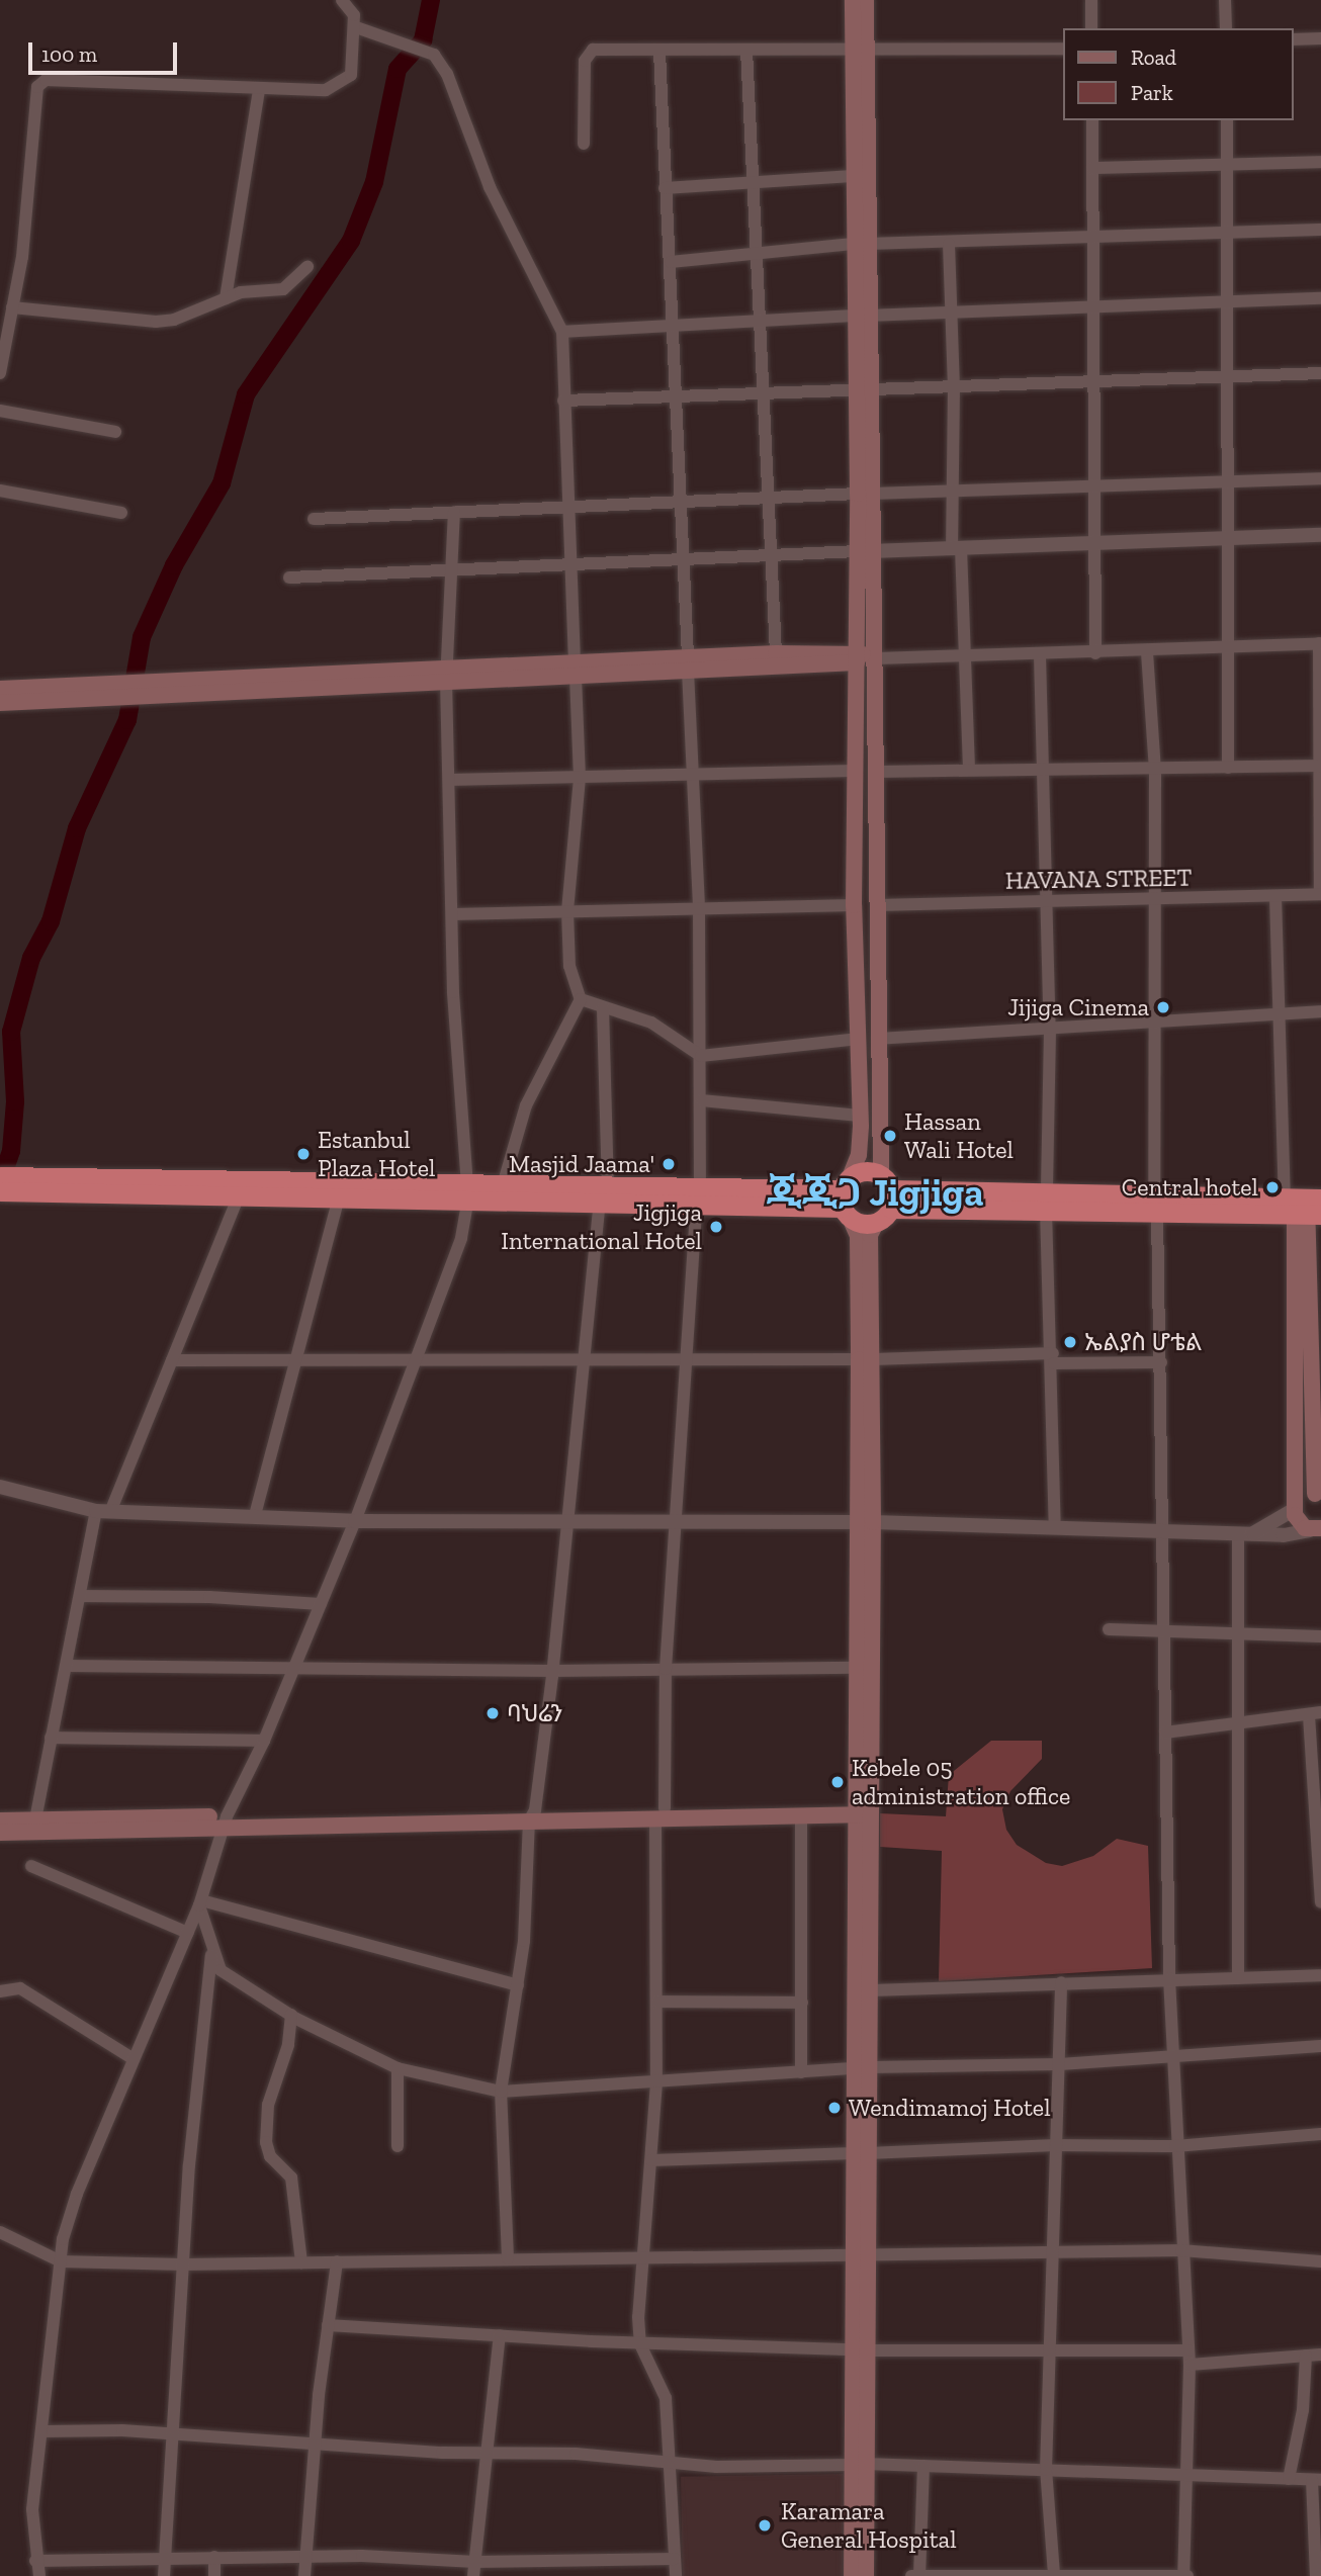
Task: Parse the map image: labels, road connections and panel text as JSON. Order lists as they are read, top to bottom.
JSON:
{
  "streets": {
    "street": ["HAVANA STREET"]
  },
  "districts": ["ጂጂጋ Jigjiga"],
  "places": [
    "Jijiga Cinema",
    "Hassan Wali Hotel",
    "Estanbul Plaza Hotel",
    "Masjid Jaama'",
    "Central hotel",
    "Jigjiga International Hotel",
    "ኤልያስ ሆቴል",
    "ባህሬን",
    "Kebele 05 administration office",
    "Wendimamoj Hotel",
    "Karamara General Hospital"
  ],
  "legend": ["Road", "Park"],
  "scale_bar": "100 m"
}
